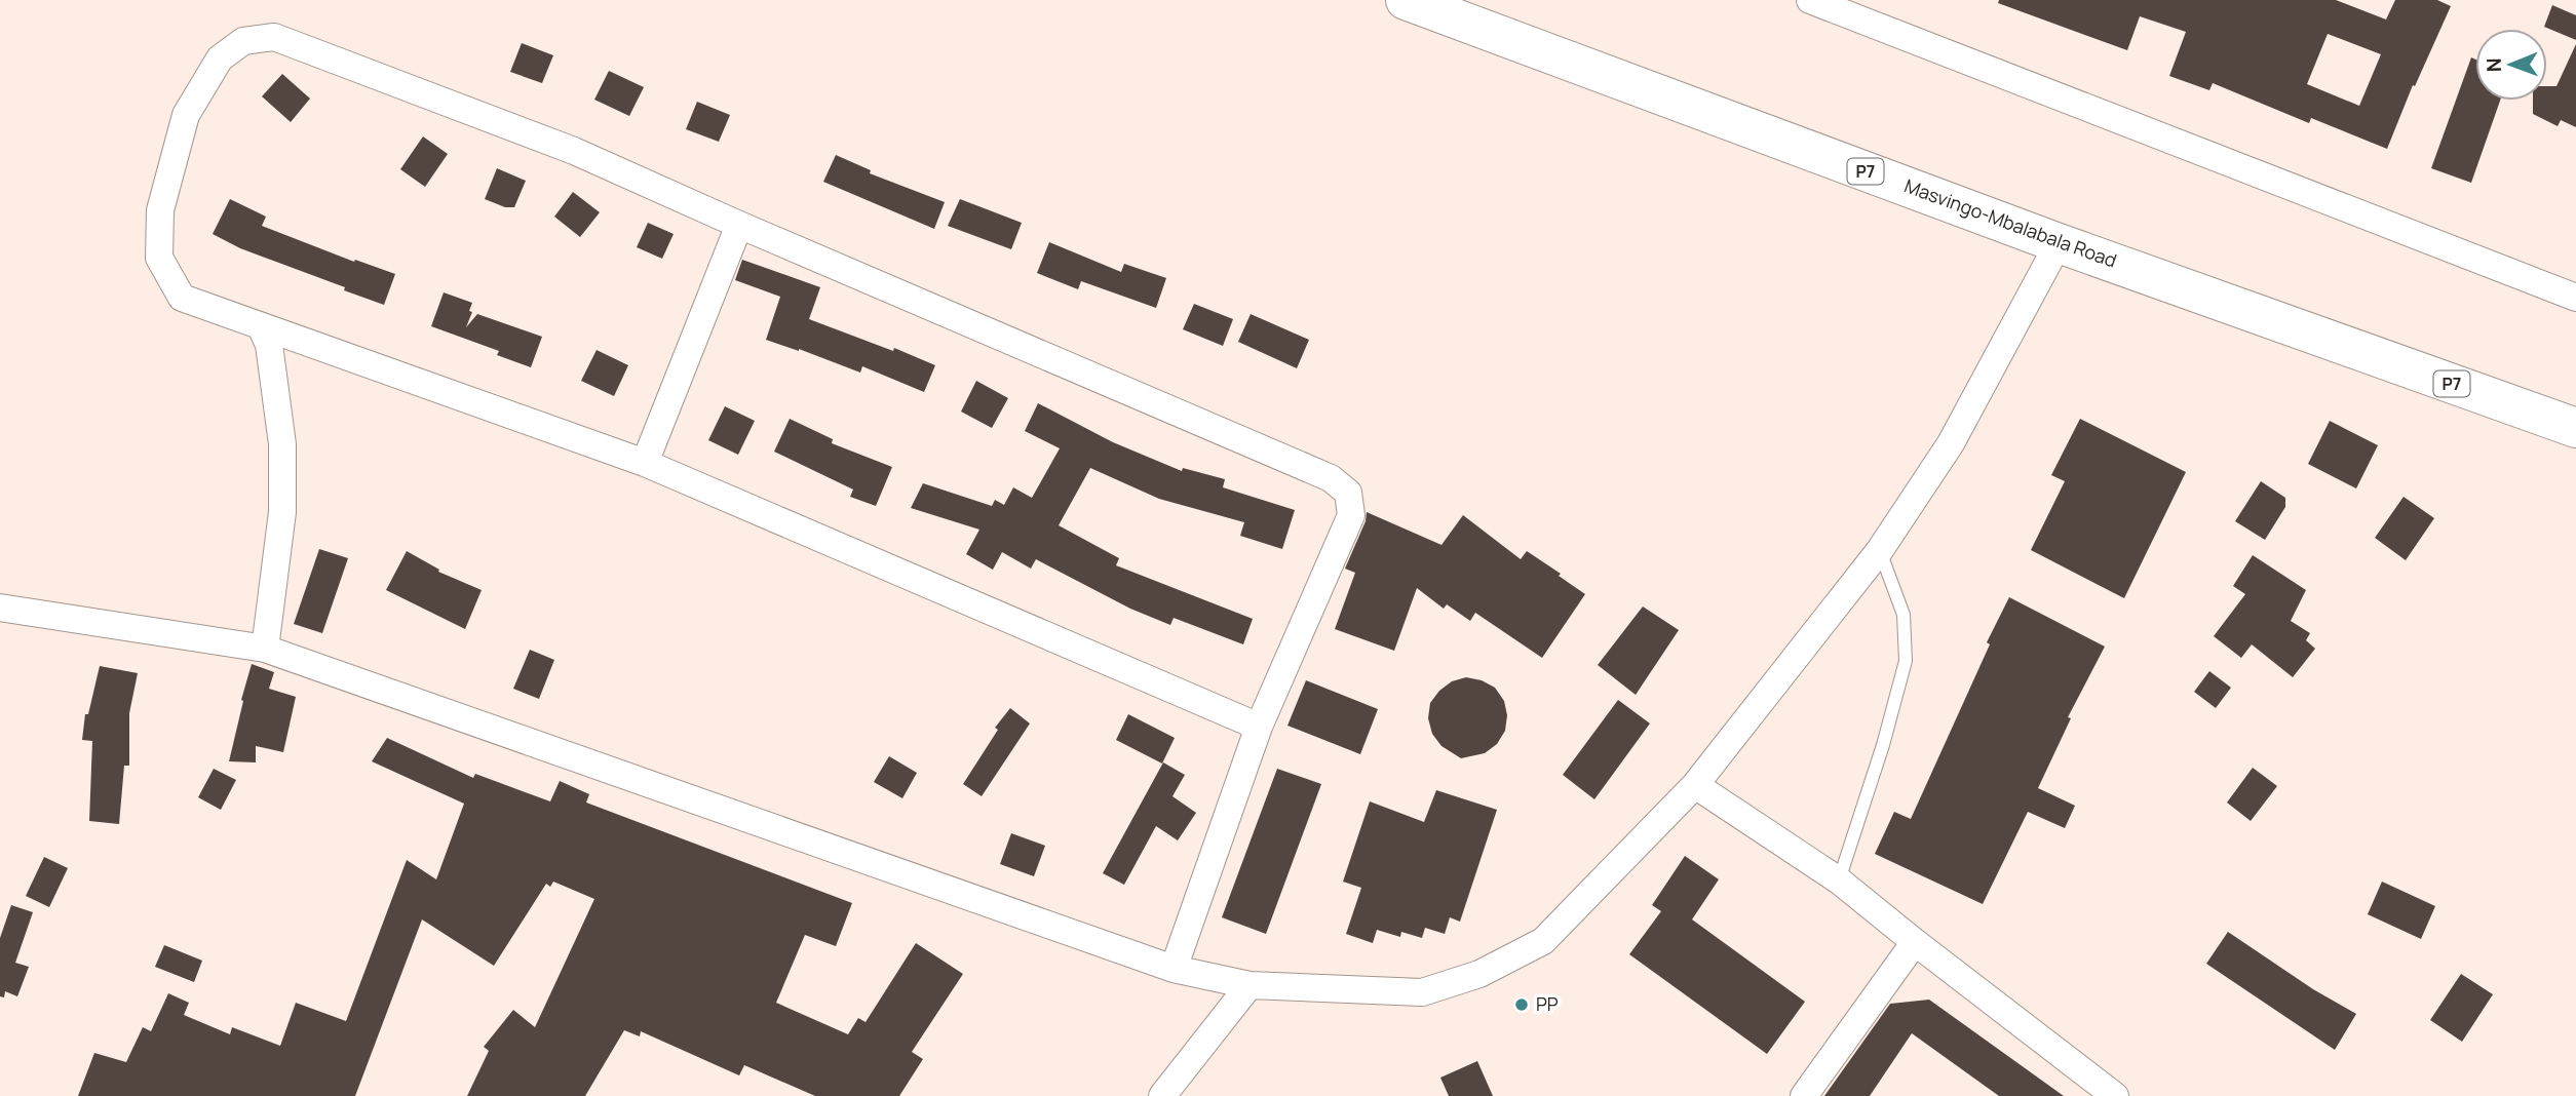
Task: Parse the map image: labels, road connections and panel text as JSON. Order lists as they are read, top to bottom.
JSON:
{
  "streets": {
    "highway": ["P7", "Masvingo-Mbalabala Road"]
  },
  "places": ["PP"],
  "north": "left"
}
